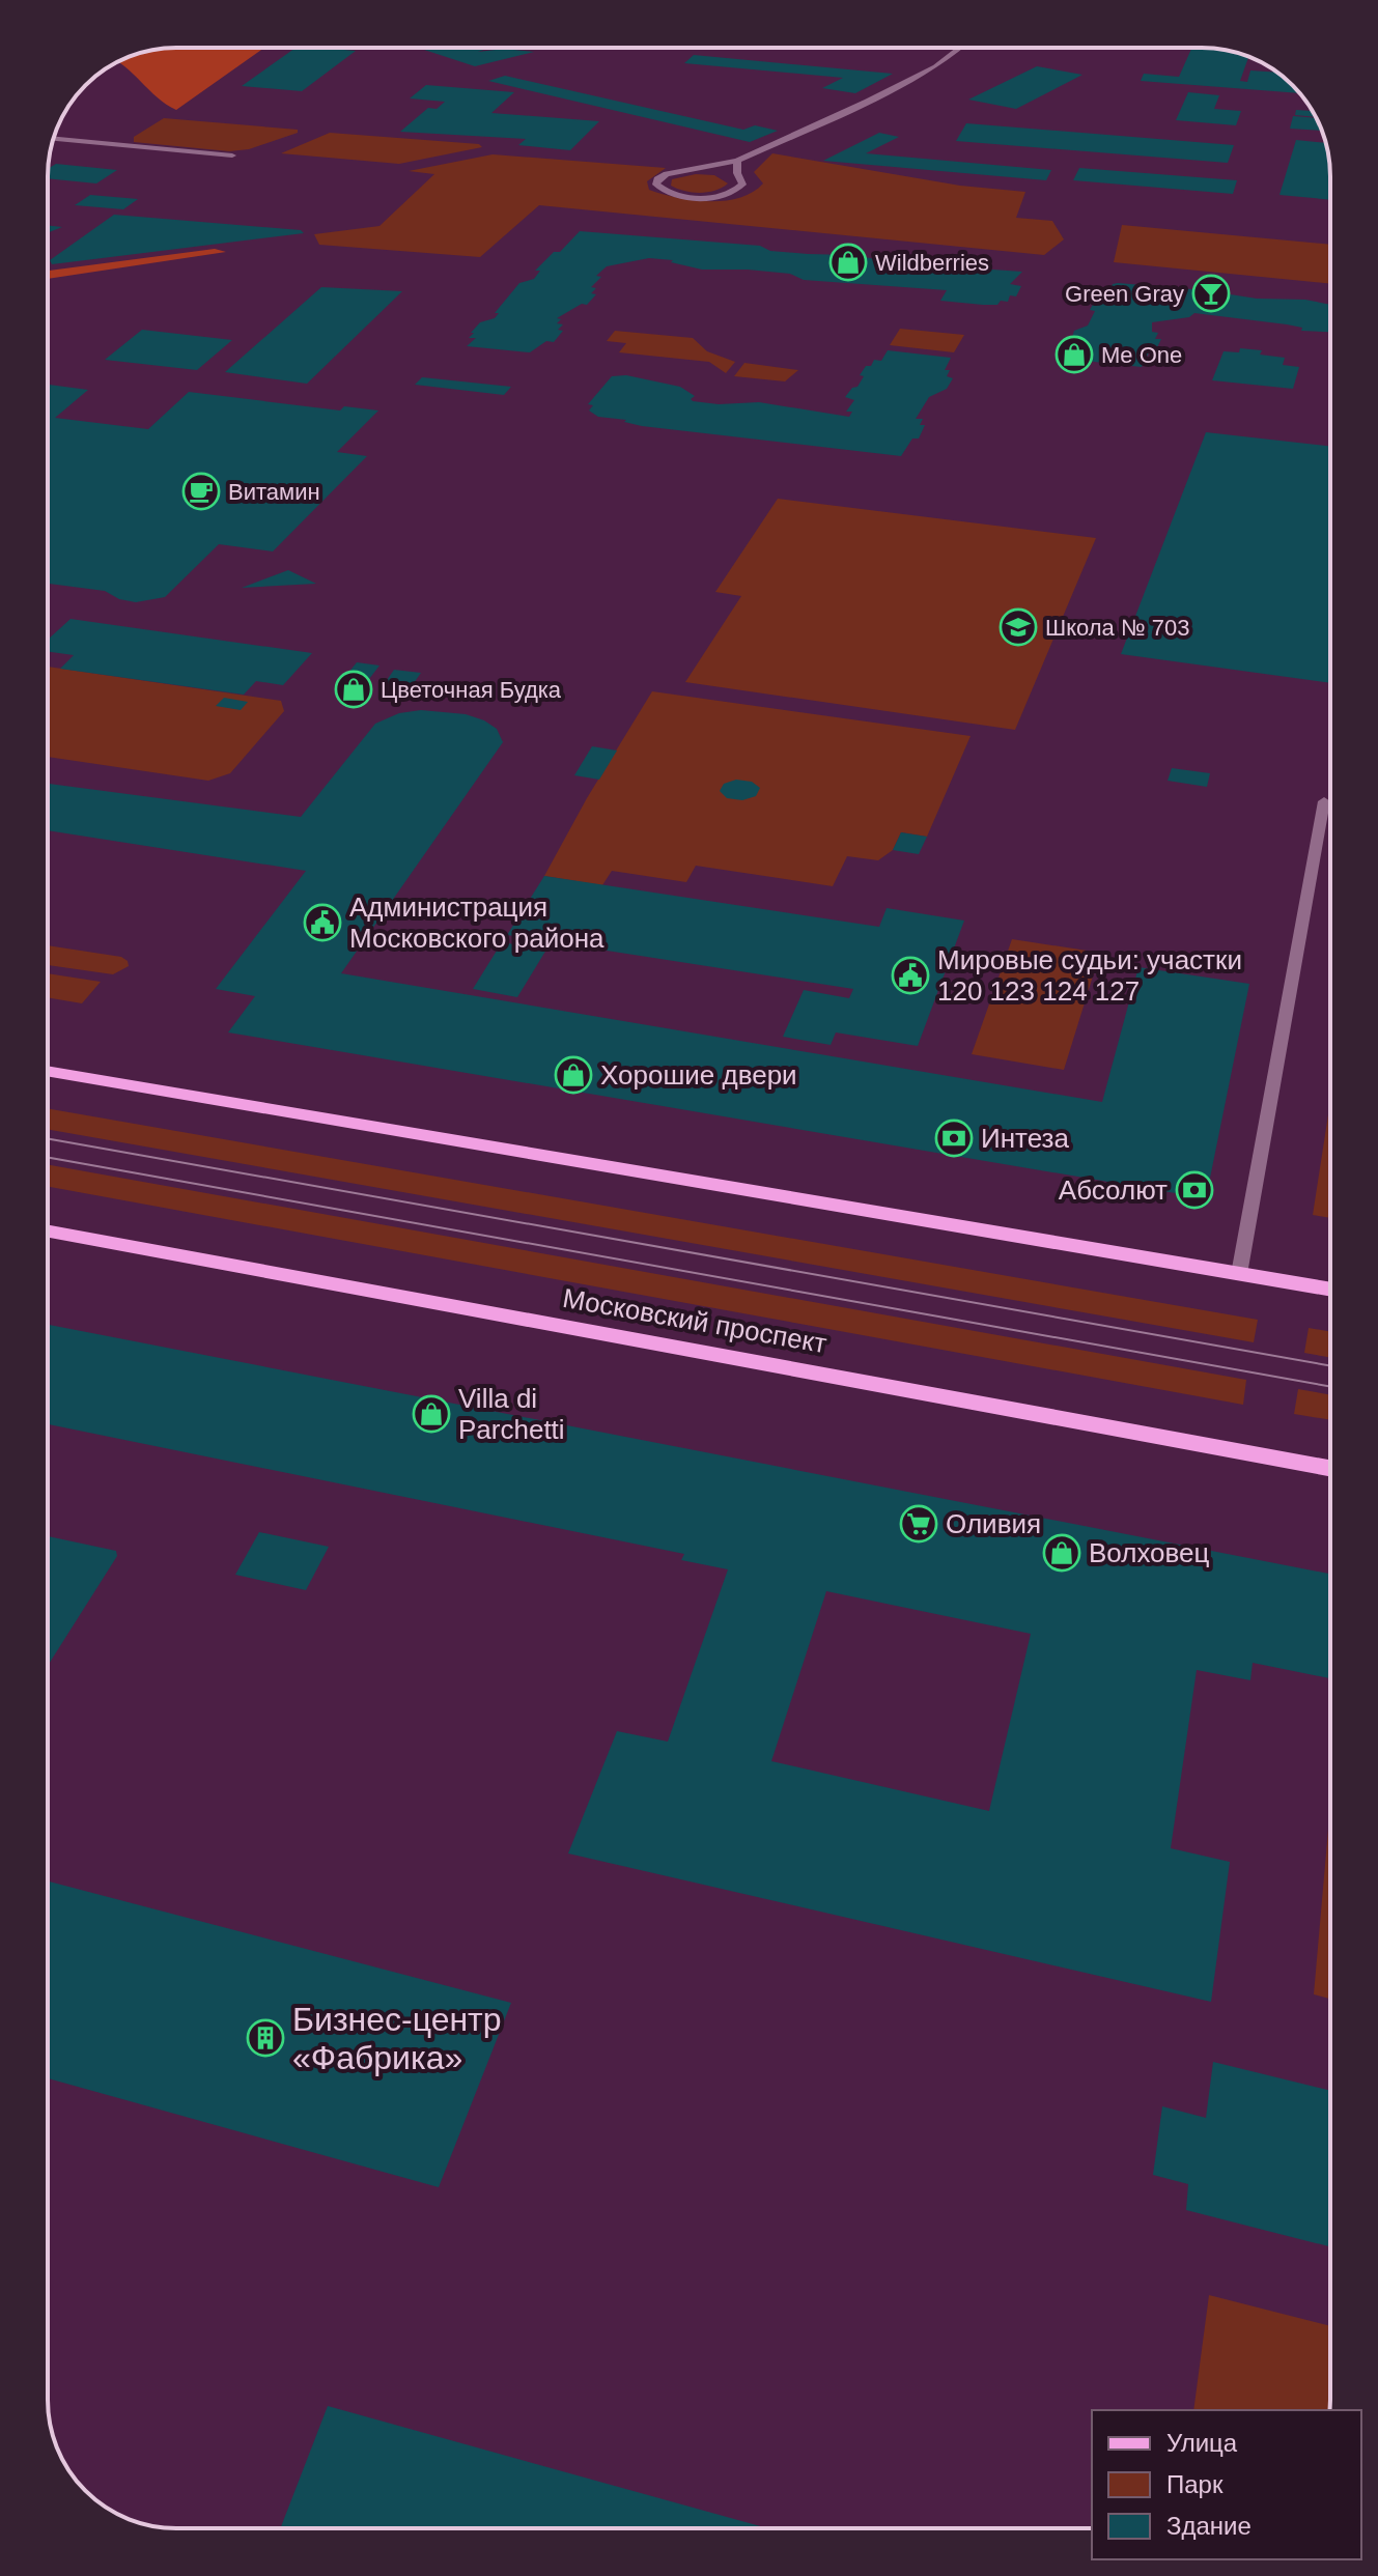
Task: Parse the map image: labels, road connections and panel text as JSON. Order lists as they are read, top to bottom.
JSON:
{
  "streets": {
    "main road": ["Московский проспект"]
  },
  "places": {
    "shop": [
      "Wildberries",
      "Me One",
      "Цветочная Будка",
      "Хорошие двери",
      "Villa di Parchetti",
      "Волховец"
    ],
    "bar": ["Green Gray"],
    "cafe": ["Витамин"],
    "school or university": ["Школа № 703"],
    "public building": ["Администрация Московского района", "Мировые судьи: участки 120 123 124 127"],
    "bank": ["Интеза", "Абсолют"],
    "supermarket": ["Оливия"],
    "building": ["Бизнес-центр «Фабрика»"]
  },
  "legend": ["Улица", "Парк", "Здание"]
}
